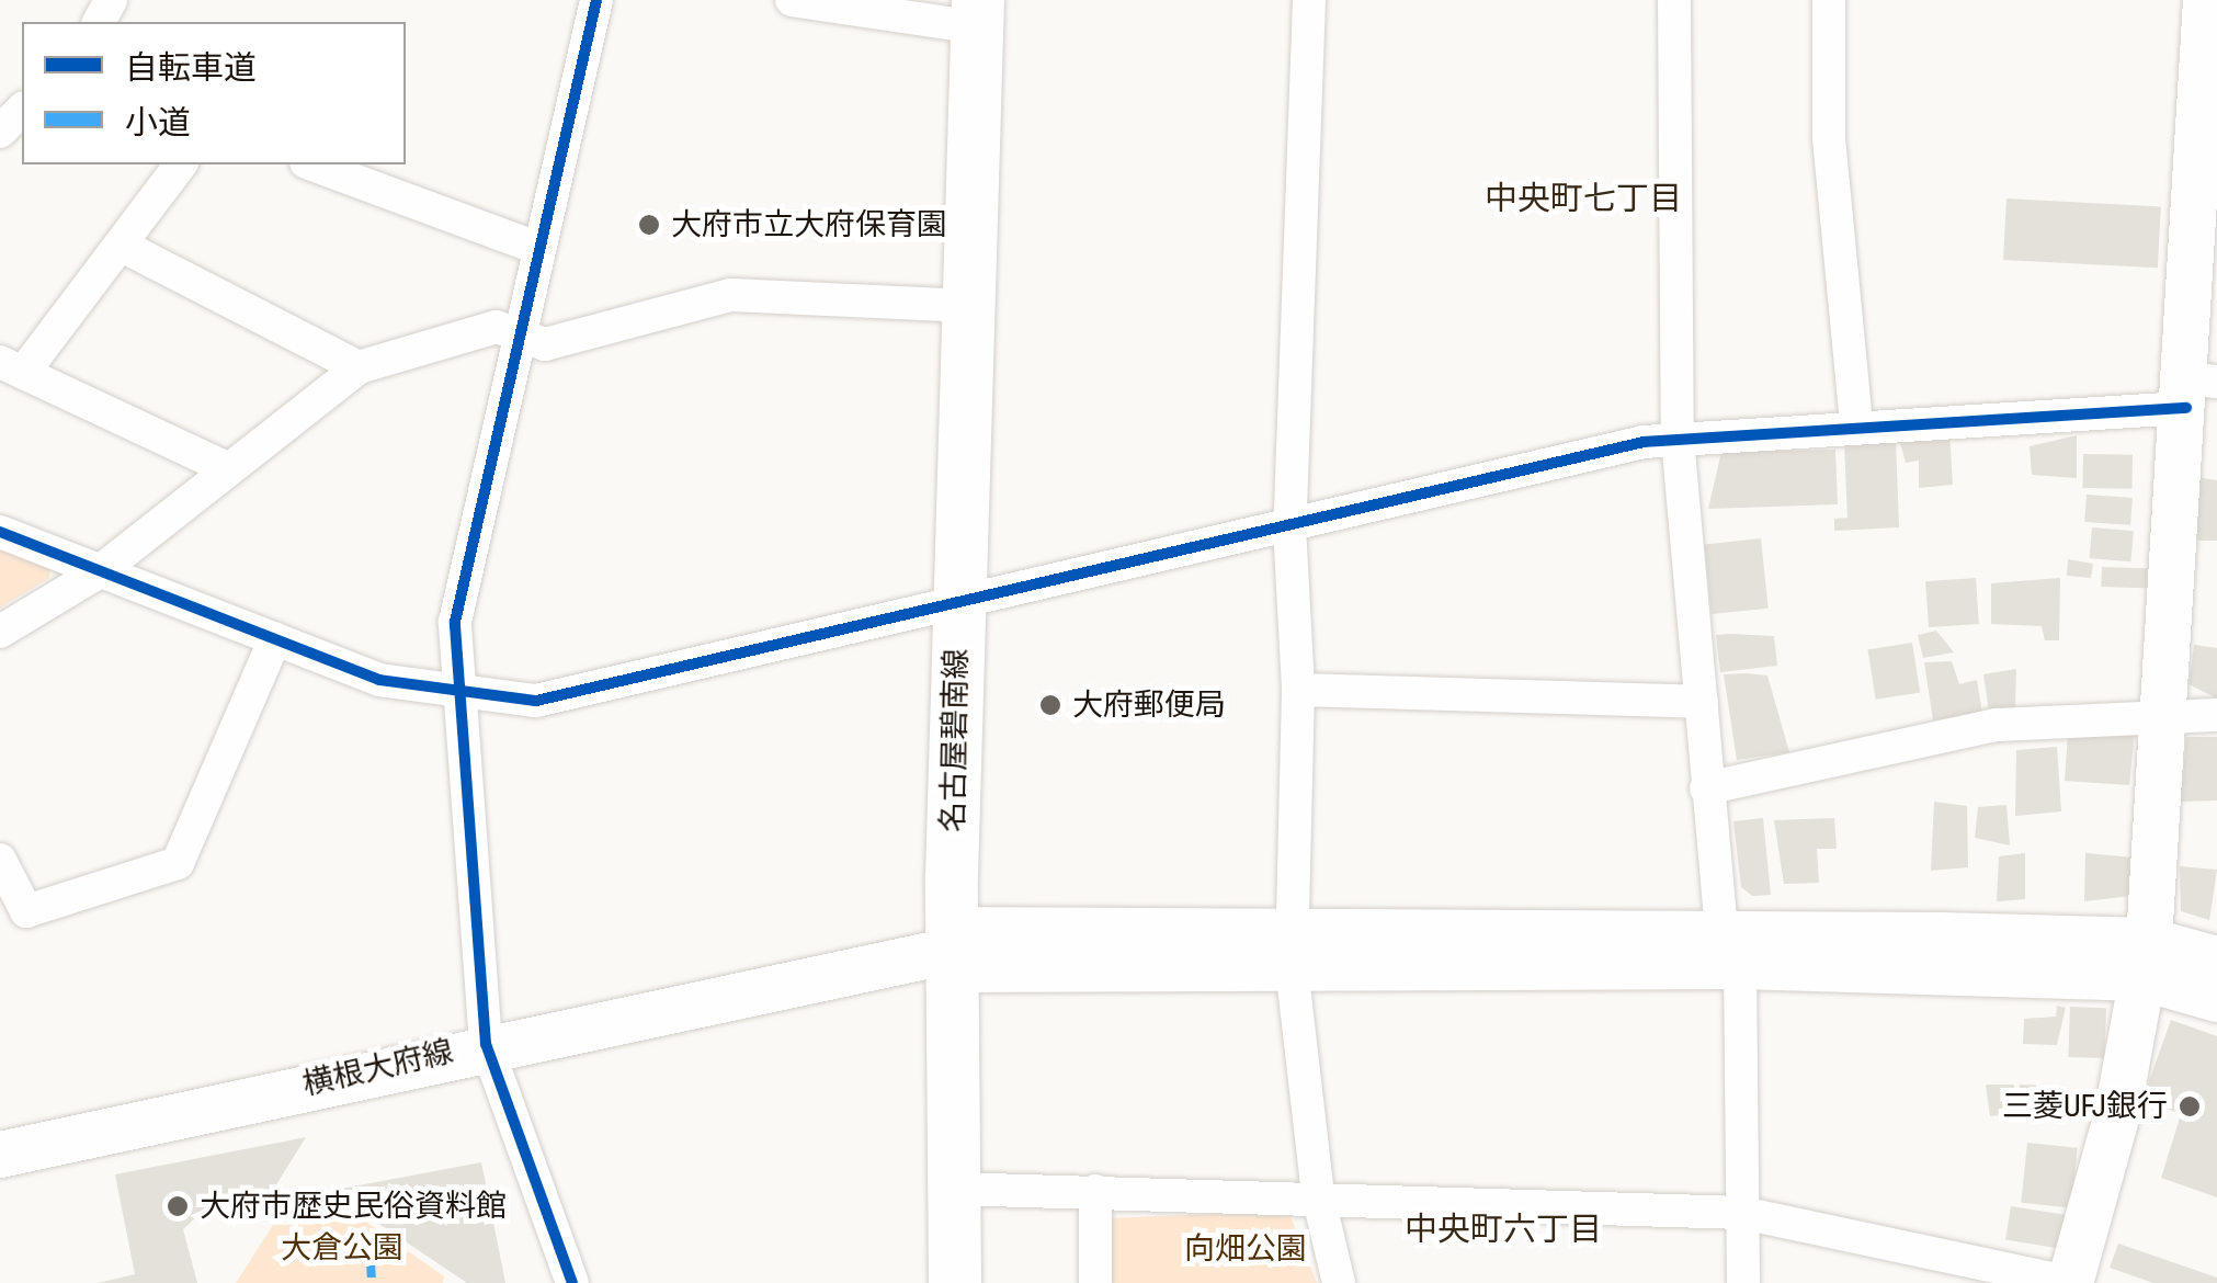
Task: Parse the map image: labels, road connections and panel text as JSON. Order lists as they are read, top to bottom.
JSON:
{
  "streets": {
    "main road": ["名古屋碧南線"],
    "street": ["横根大府線"]
  },
  "crossings": [
    ["名古屋碧南線", "横根大府線"]
  ],
  "districts": ["中央町七丁目", "中央町六丁目"],
  "parks": ["大倉公園", "向畑公園"],
  "places": [
    "大府市立大府保育園",
    "大府郵便局",
    "三菱UFJ銀行",
    "大府市歴史民俗資料館"
  ],
  "legend": ["自転車道", "小道"]
}
